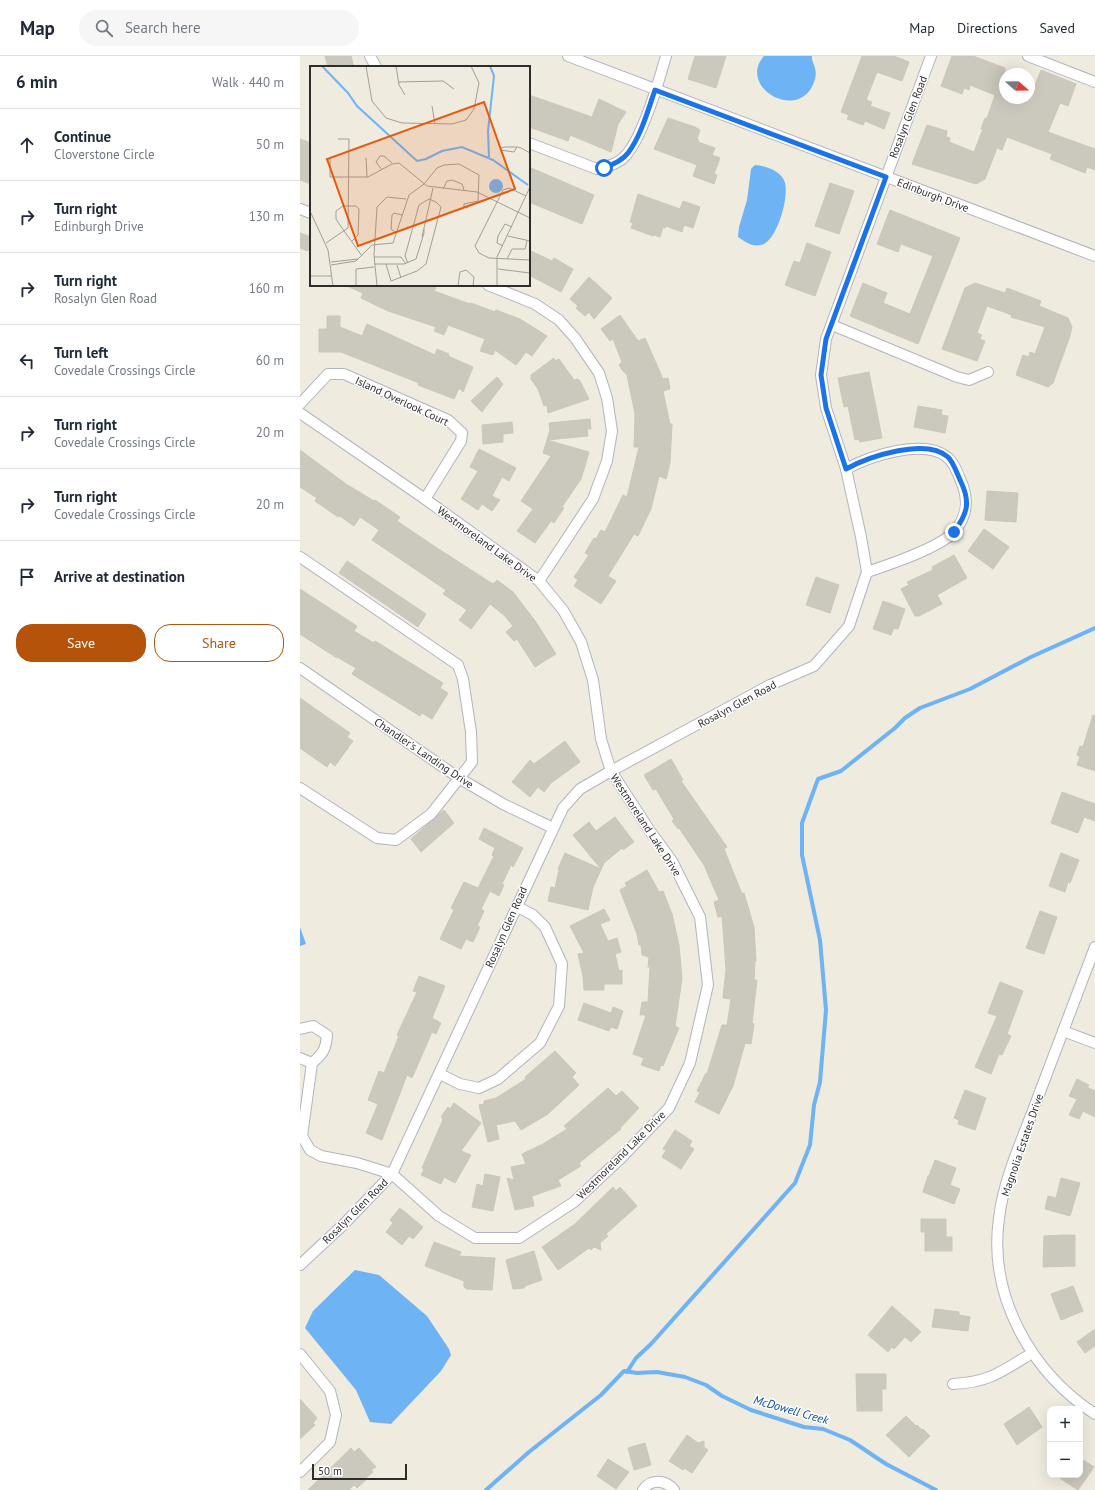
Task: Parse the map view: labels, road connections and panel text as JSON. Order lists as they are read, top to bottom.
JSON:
{
  "streets": {
    "street": [
      "Rosalyn Glen Road",
      "Edinburgh Drive",
      "Island Overlook Court",
      "Westmoreland Lake Drive",
      "Chandler's Landing Drive",
      "Magnolia Estates Drive"
    ]
  },
  "crossings": [
    ["Rosalyn Glen Road", "Edinburgh Drive"],
    ["Rosalyn Glen Road", "Westmoreland Lake Drive"],
    ["Rosalyn Glen Road", "Chandler's Landing Drive"],
    ["Island Overlook Court", "Westmoreland Lake Drive"]
  ],
  "water": ["McDowell Creek"],
  "scale_bar": "50 m",
  "north": "right",
  "page": {
    "header": "Map",
    "search": "Search here",
    "nav": ["Map", "Directions", "Saved"],
    "heading": ["6 min", "Walk · 440 m"],
    "list": [
      ["Continue", "Cloverstone Circle", "50 m"],
      ["Turn right", "Edinburgh Drive", "130 m"],
      ["Turn right", "Rosalyn Glen Road", "160 m"],
      ["Turn left", "Covedale Crossings Circle", "60 m"],
      ["Turn right", "Covedale Crossings Circle", "20 m"],
      ["Turn right", "Covedale Crossings Circle", "20 m"],
      "Arrive at destination"
    ],
    "buttons": ["Save", "Share"],
    "map_buttons": ["+", "−"],
    "scale": "50 m"
  }
}
